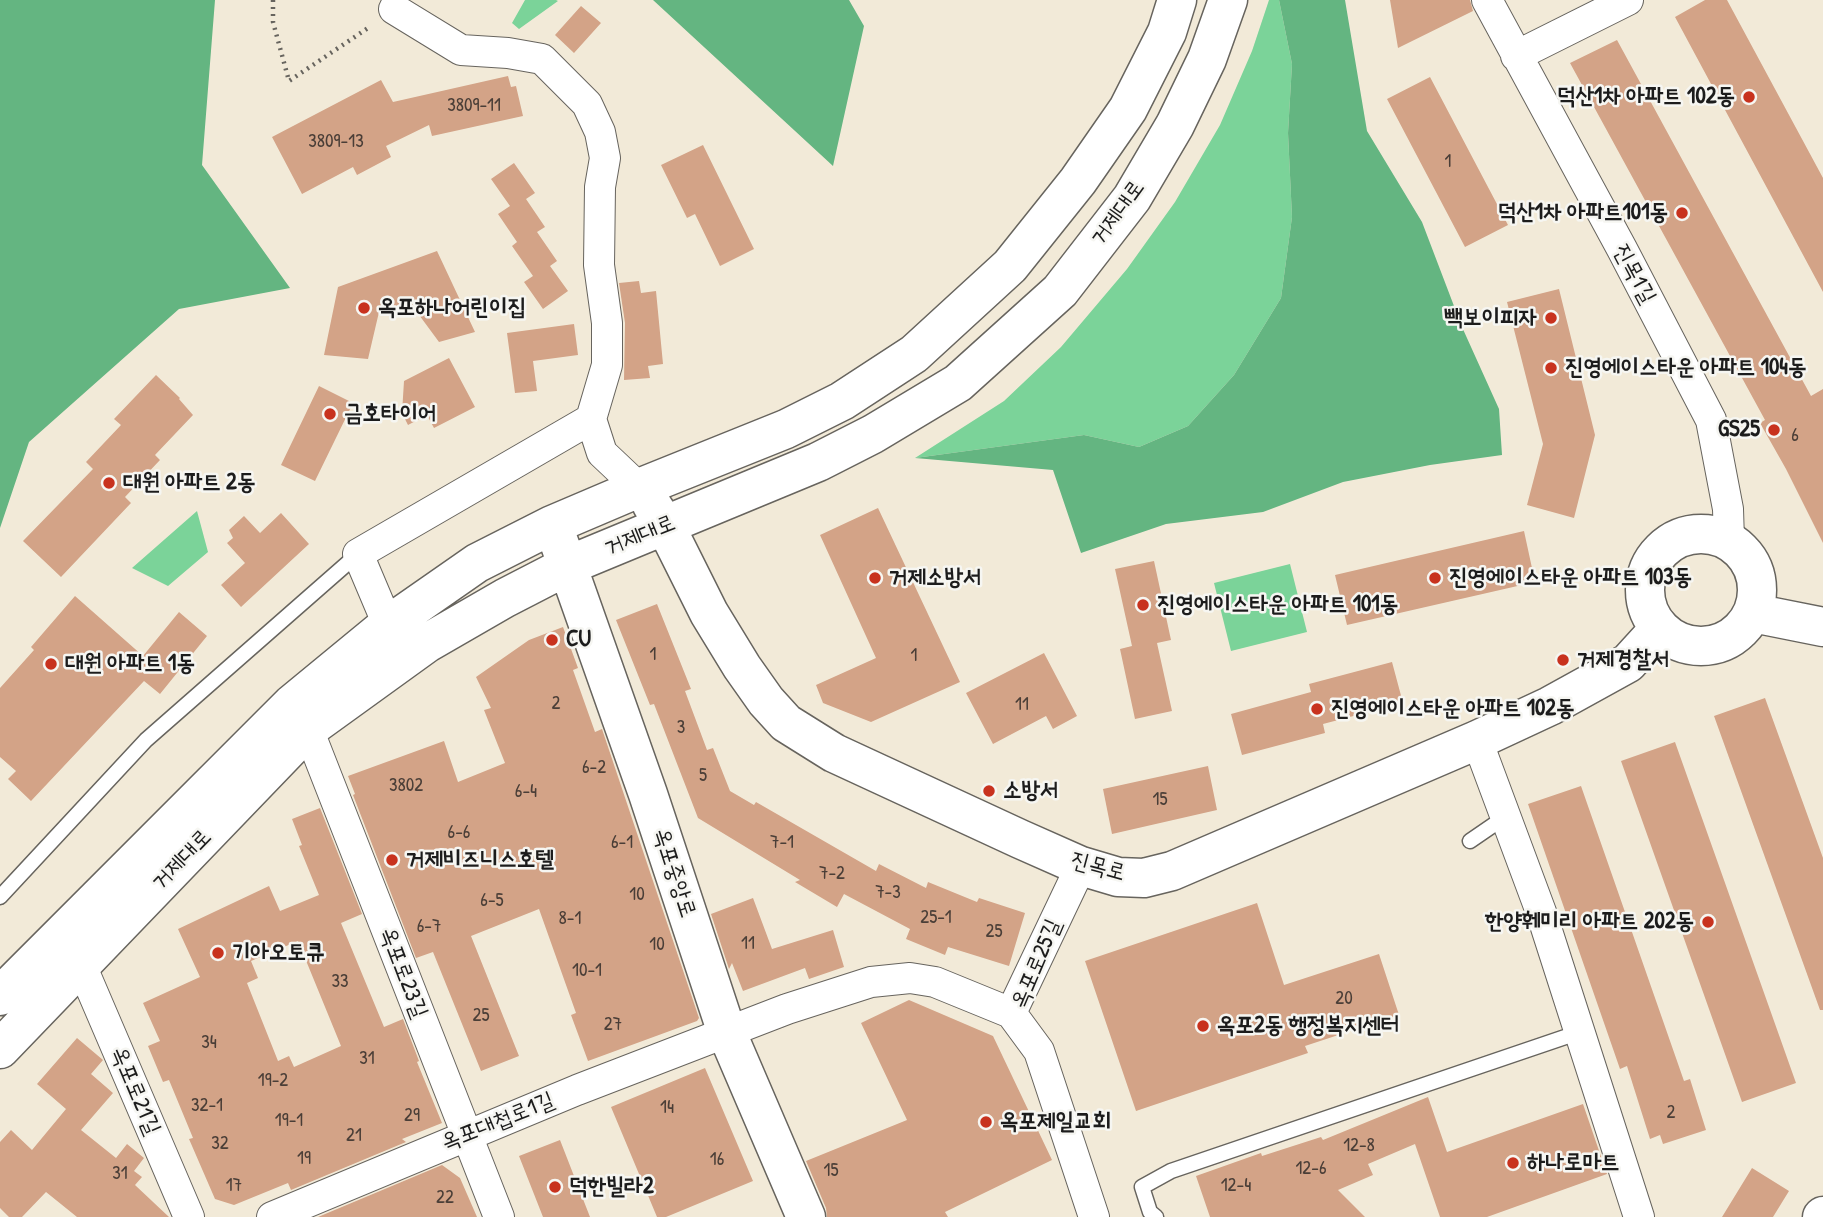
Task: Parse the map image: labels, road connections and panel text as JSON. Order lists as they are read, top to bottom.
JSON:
{
  "streets": {
    "street": [
      "거제대로",
      "진목1길",
      "진목로",
      "옥포중앙로",
      "옥포로25길",
      "옥포로23길",
      "옥포로21길",
      "옥포대첩로1길"
    ]
  },
  "crossings": [
    ["거제대로", "진목로"],
    ["거제대로", "옥포중앙로"],
    ["거제대로", "옥포로23길"],
    ["거제대로", "옥포로21길"],
    ["진목1길", "진목로"],
    ["진목로", "옥포로25길"],
    ["옥포중앙로", "옥포대첩로1길"],
    ["옥포로25길", "옥포대첩로1길"],
    ["옥포로23길", "옥포대첩로1길"]
  ],
  "places": [
    "덕산1차 아파트 102동",
    "덕산1차 아파트101동",
    "옥포하나어린이집",
    "빽보이피자",
    "진영에이스타운 아파트 104동",
    "금호타이어",
    "GS25",
    "대원 아파트 2동",
    "거제소방서",
    "진영에이스타운 아파트 103동",
    "진영에이스타운 아파트 101동",
    "CU",
    "거제경찰서",
    "대원 아파트 1동",
    "진영에이스타운 아파트 102동",
    "소방서",
    "거제비즈니스호텔",
    "한양훼미리 아파트 202동",
    "기아오토큐",
    "옥포2동 행정복지센터",
    "옥포제일교회",
    "하나로마트",
    "덕한빌라2"
  ],
  "house_numbers": [
    "3809-11",
    "3809-13",
    "1",
    "6",
    "1",
    "1",
    "2",
    "11",
    "3",
    "6-2",
    "5",
    "3802",
    "6-4",
    "15",
    "6-6",
    "6-1",
    "7-1",
    "7-2",
    "7-3",
    "10",
    "6-5",
    "25-1",
    "8-1",
    "6-7",
    "25",
    "11",
    "10",
    "10-1",
    "33",
    "20",
    "25",
    "27",
    "34",
    "31",
    "19-2",
    "32-1",
    "14",
    "2",
    "29",
    "19-1",
    "21",
    "32",
    "12-8",
    "19",
    "16",
    "12-6",
    "15",
    "31",
    "17",
    "12-4",
    "22"
  ]
}
